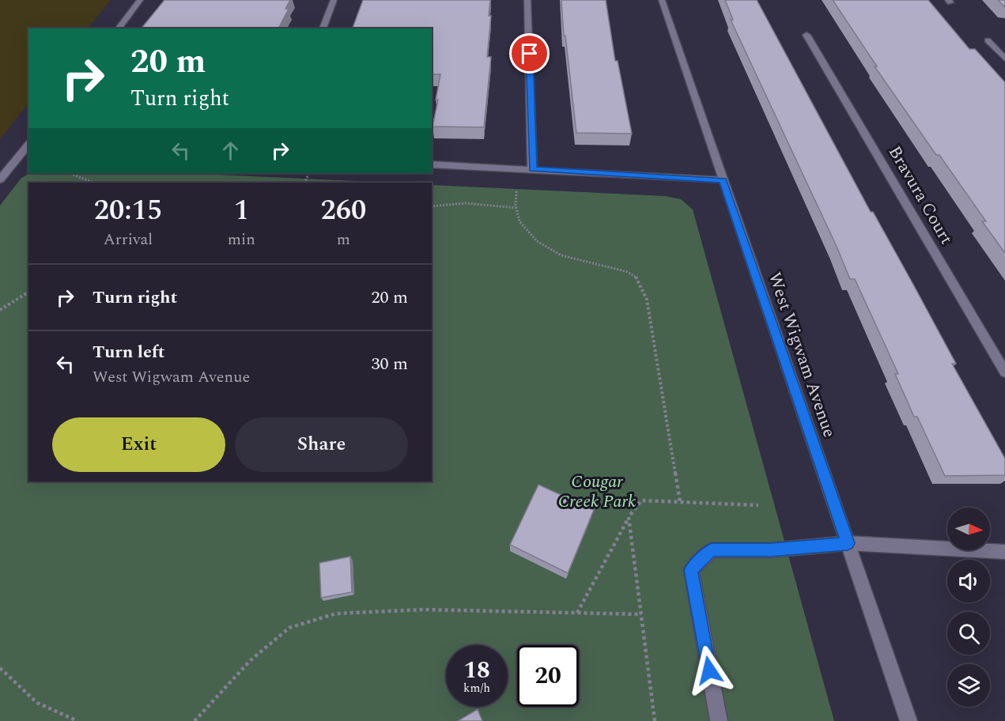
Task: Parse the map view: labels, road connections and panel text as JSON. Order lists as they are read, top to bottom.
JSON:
{
  "streets": {
    "street": ["Bravura Court", "West Wigwam Avenue"]
  },
  "parks": ["Cougar Creek Park"],
  "north": "right",
  "page": {
    "turn": ["20 m", "Turn right"],
    "eta": [
      "20:15",
      "Arrival",
      "1",
      "min",
      "260",
      "m"
    ],
    "list": [
      {
        "name": "Turn right",
        "value": "20 m"
      },
      {
        "name": "Turn left",
        "note": "West Wigwam Avenue",
        "value": "30 m"
      }
    ],
    "buttons": ["Exit", "Share"],
    "speed": "18 km/h",
    "limit": "20"
  }
}
